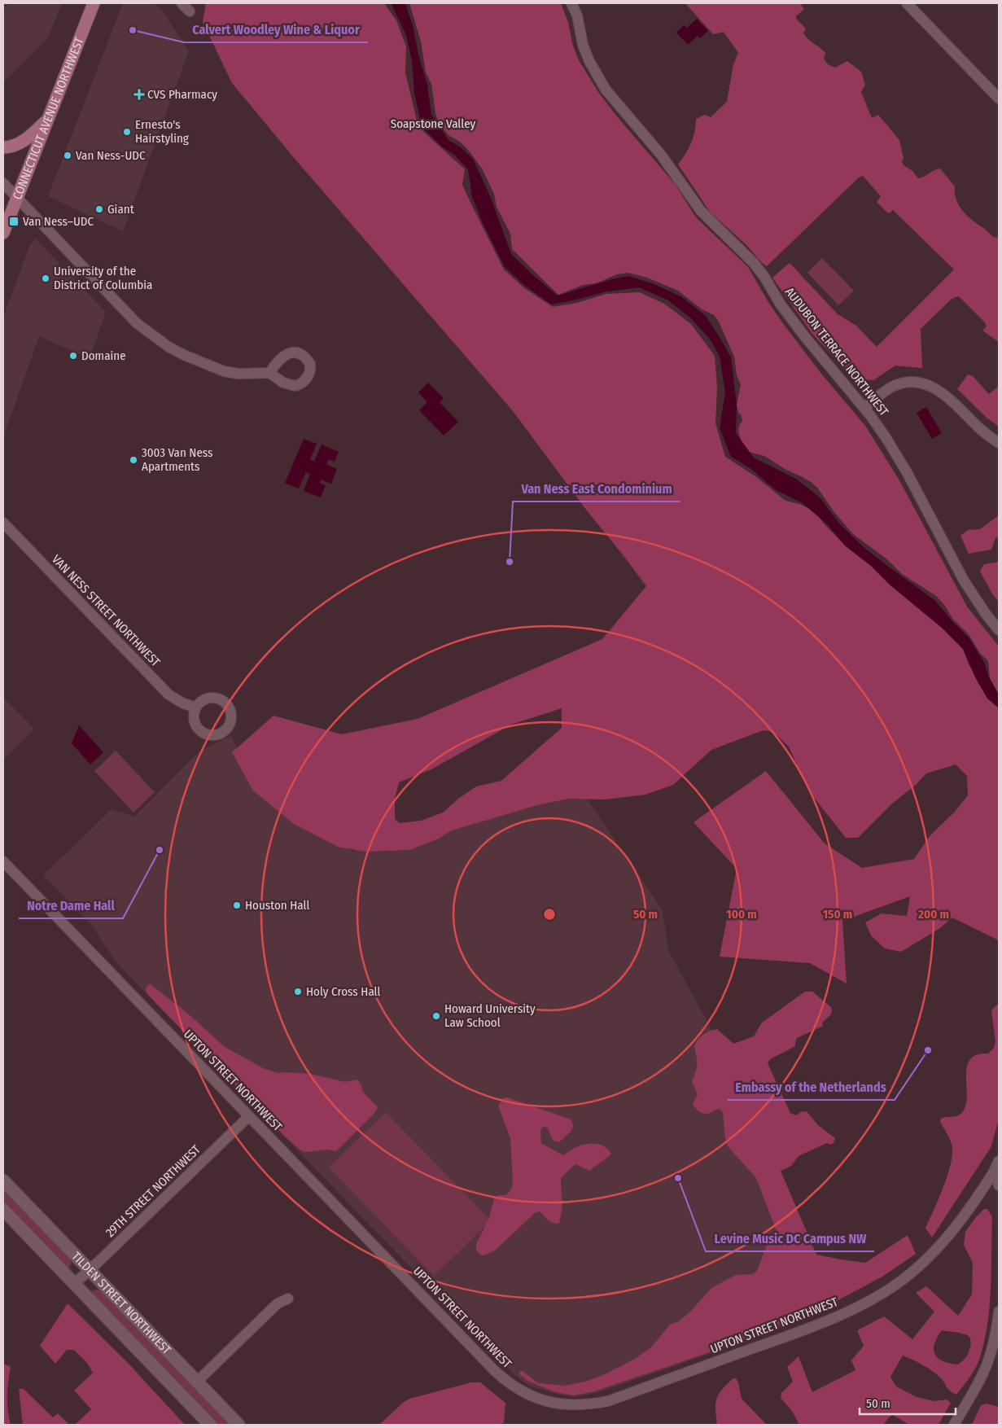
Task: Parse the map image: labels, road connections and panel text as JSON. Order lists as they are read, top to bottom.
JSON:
{
  "streets": {
    "main road": ["CONNECTICUT AVENUE NORTHWEST"],
    "street": [
      "AUDUBON TERRACE NORTHWEST",
      "VAN NESS STREET NORTHWEST",
      "UPTON STREET NORTHWEST",
      "29TH STREET NORTHWEST",
      "TILDEN STREET NORTHWEST"
    ]
  },
  "crossings": [
    ["UPTON STREET NORTHWEST", "29TH STREET NORTHWEST"],
    ["29TH STREET NORTHWEST", "TILDEN STREET NORTHWEST"]
  ],
  "parks": ["Soapstone Valley"],
  "places": {
    "other": [
      "Calvert Woodley Wine & Liquor",
      "Ernesto's Hairstyling",
      "Van Ness-UDC",
      "Giant",
      "University of the District of Columbia",
      "Domaine",
      "3003 Van Ness Apartments",
      "Van Ness East Condominium",
      "Notre Dame Hall",
      "Houston Hall",
      "Holy Cross Hall",
      "Howard University Law School",
      "Embassy of the Netherlands",
      "Levine Music DC Campus NW"
    ],
    "health": ["CVS Pharmacy"],
    "transit": ["Van Ness–UDC"]
  },
  "scale_bar": "50 m",
  "rings": [
    "50 m",
    "100 m",
    "150 m",
    "200 m"
  ]
}
